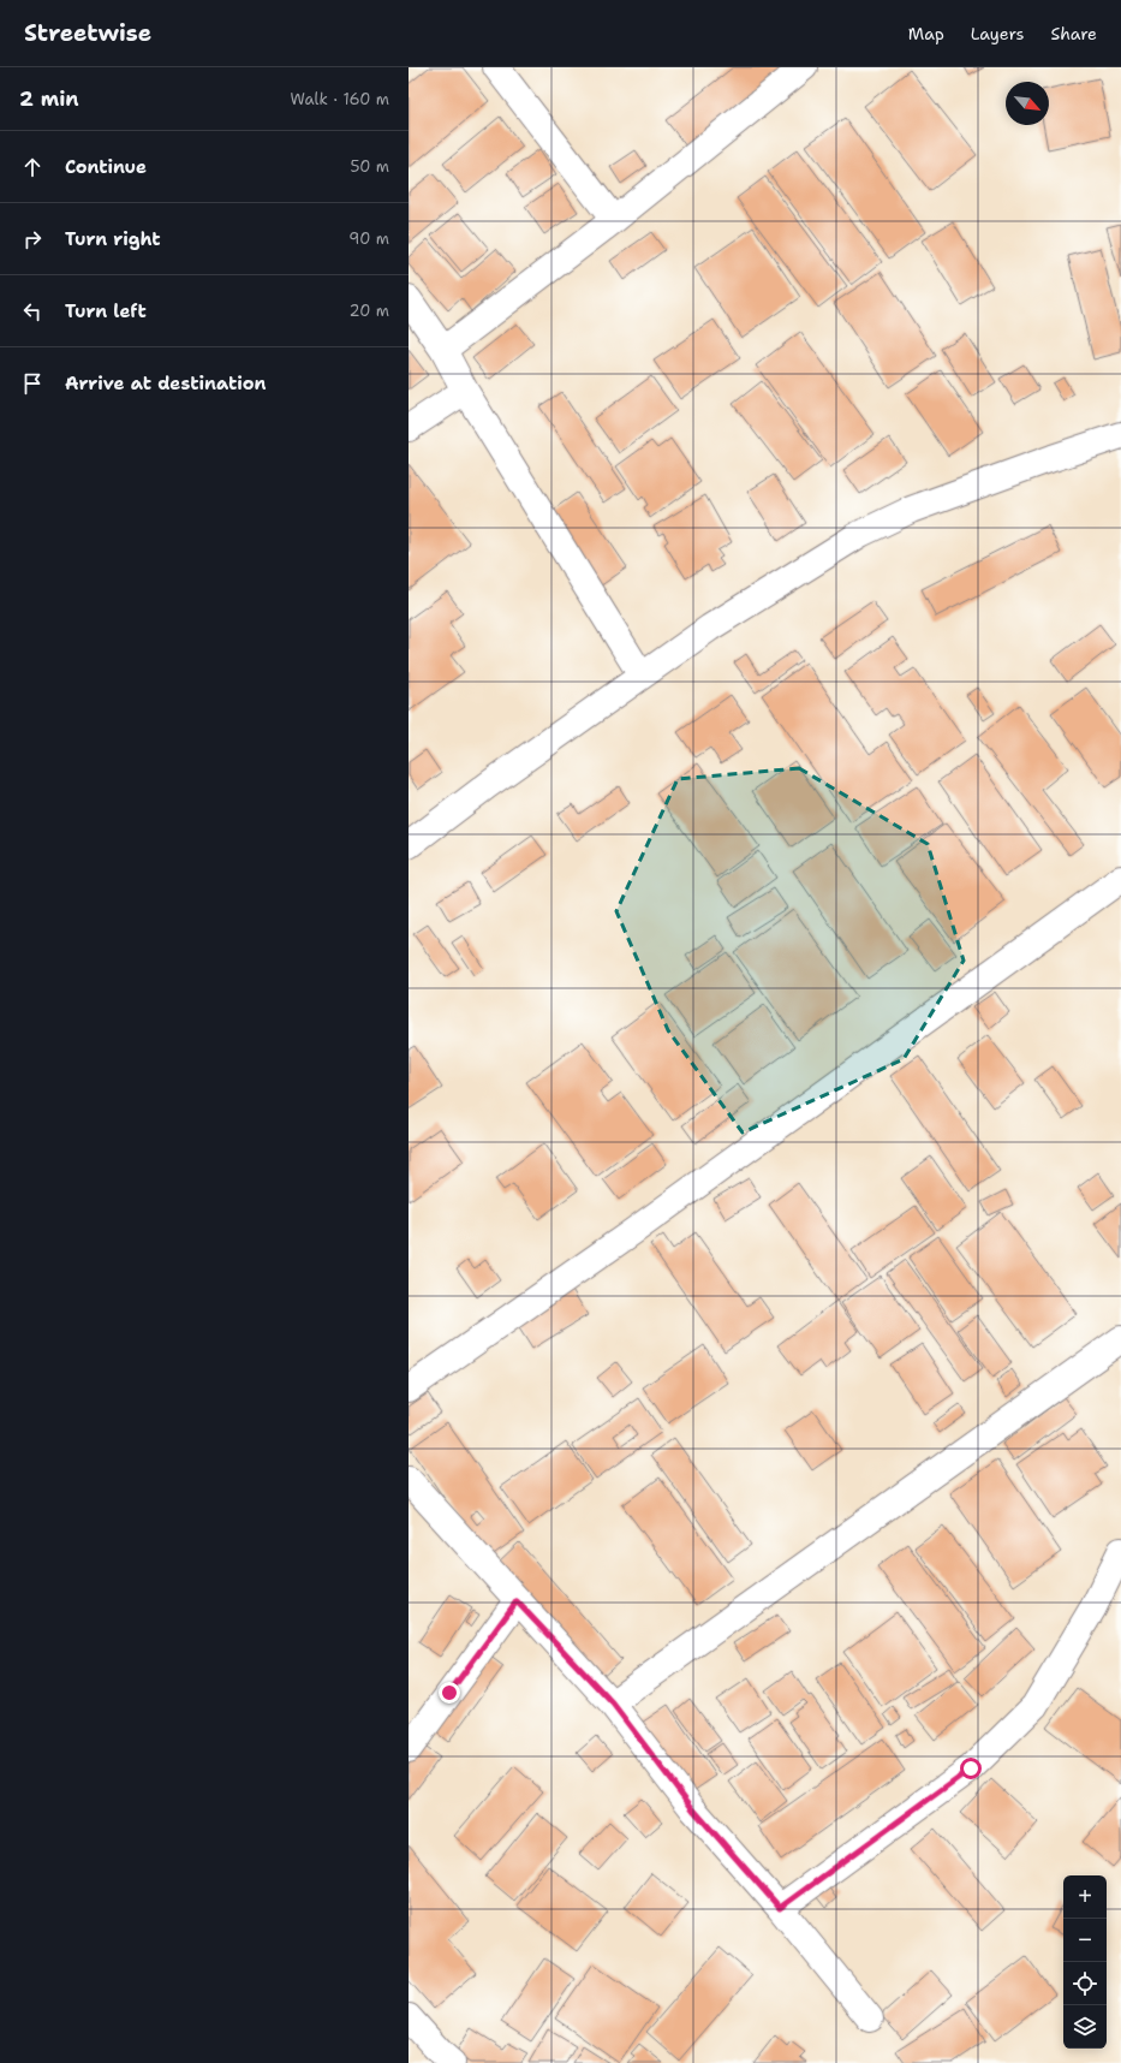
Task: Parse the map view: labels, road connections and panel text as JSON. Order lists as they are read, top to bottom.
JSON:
{
  "north": "bottom right",
  "page": {
    "header": "Streetwise",
    "nav": ["Map", "Layers", "Share"],
    "heading": ["2 min", "Walk · 160 m"],
    "list": [
      ["Continue", "50 m"],
      ["Turn right", "90 m"],
      ["Turn left", "20 m"],
      "Arrive at destination"
    ],
    "map_buttons": ["+", "−"]
  }
}
